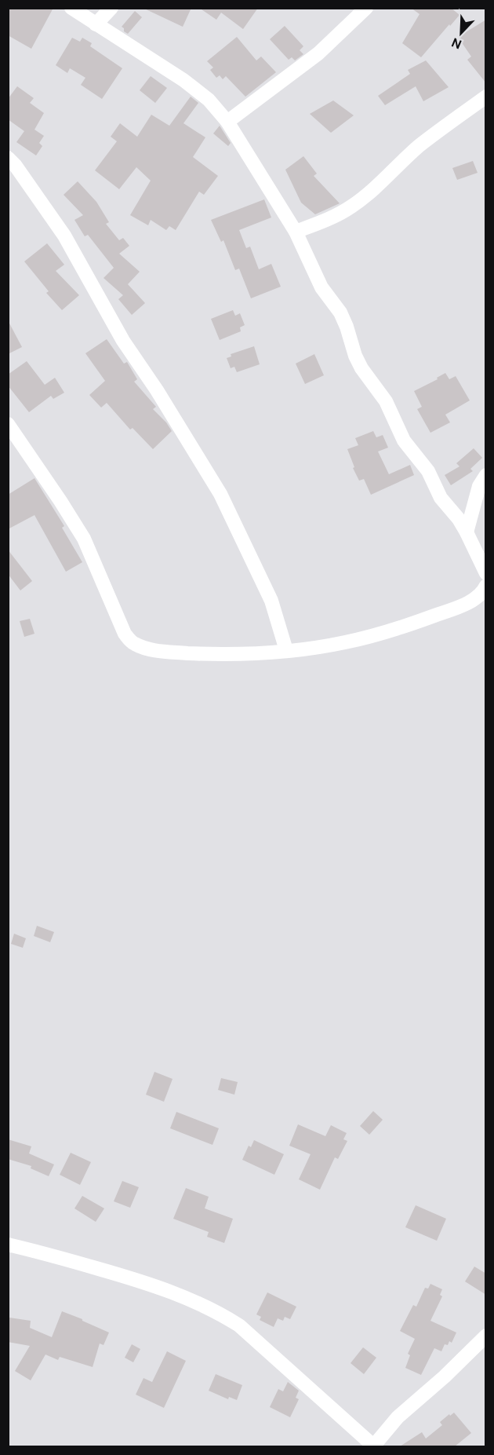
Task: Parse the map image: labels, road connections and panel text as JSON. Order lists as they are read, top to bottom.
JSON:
{
  "north": "bottom left"
}
